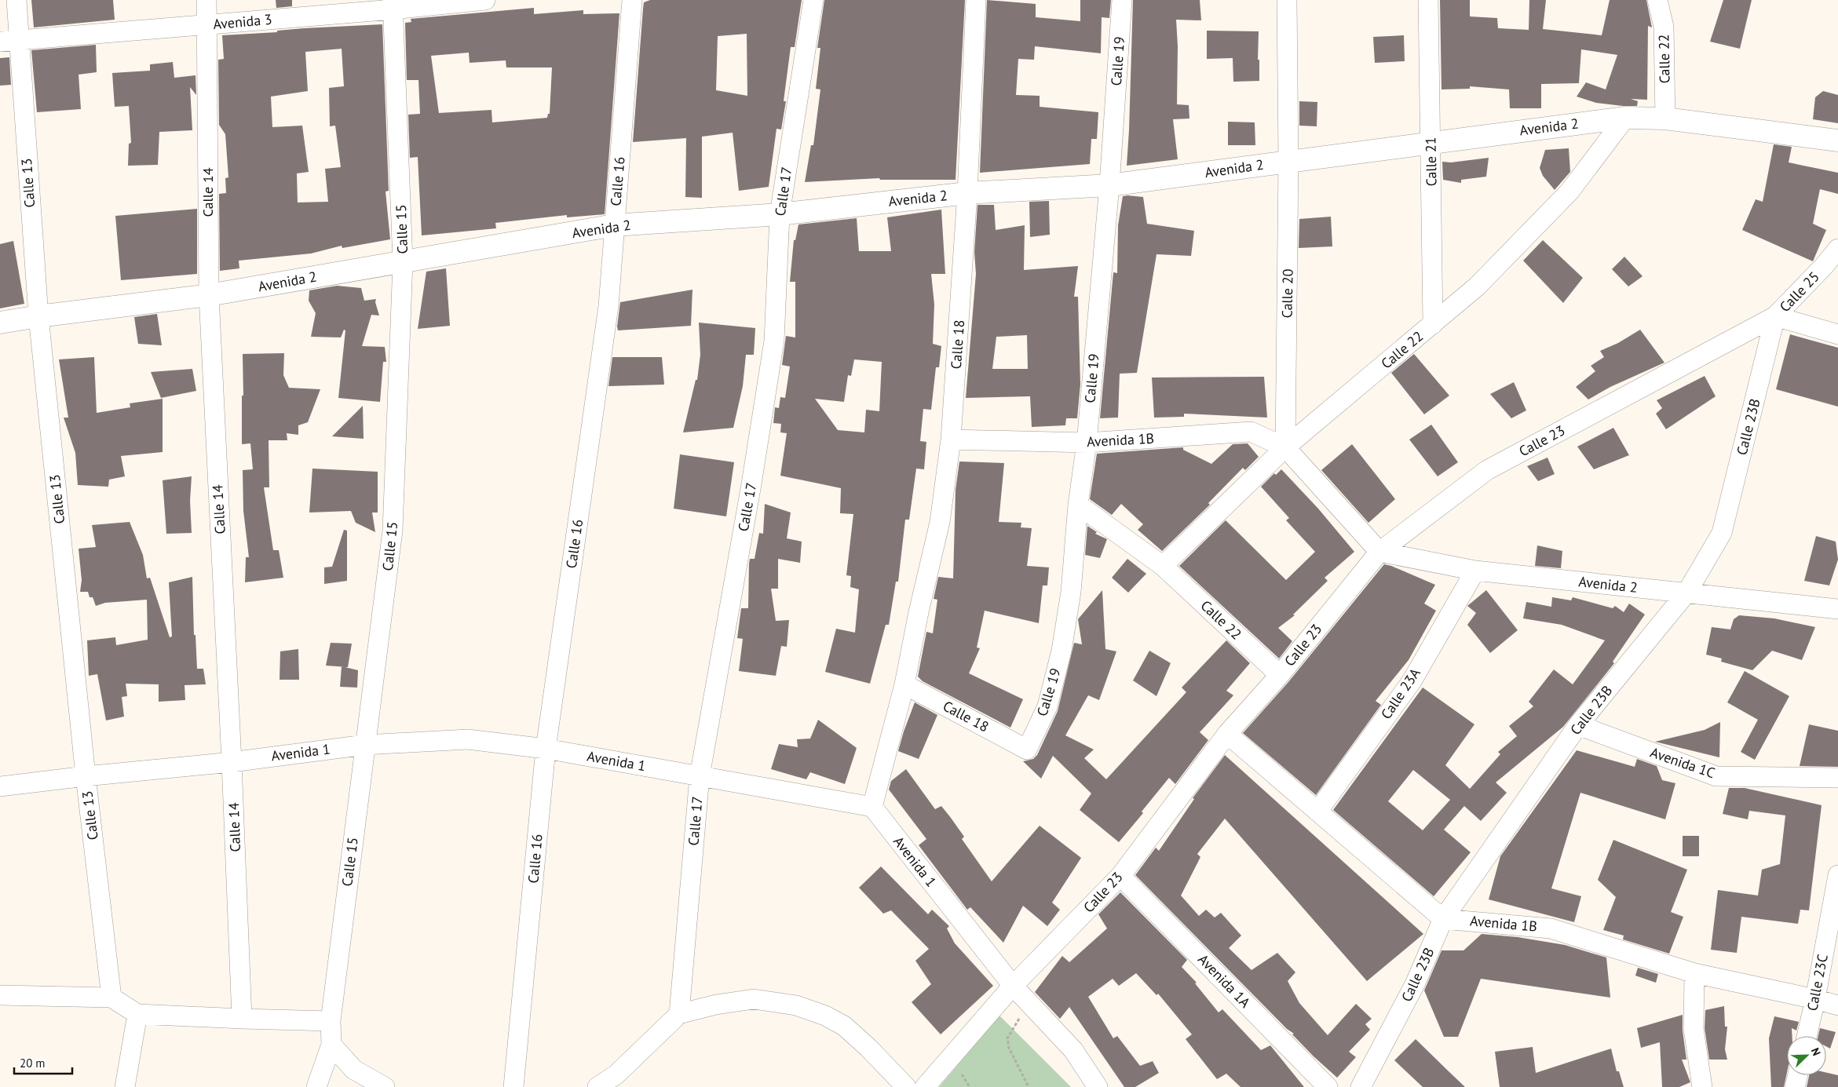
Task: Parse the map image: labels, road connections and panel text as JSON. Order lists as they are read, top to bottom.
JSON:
{
  "streets": {
    "street": [
      "Avenida 3",
      "Calle 22",
      "Calle 19",
      "Avenida 2",
      "Calle 21",
      "Calle 16",
      "Calle 13",
      "Calle 17",
      "Calle 14",
      "Calle 15",
      "Calle 25",
      "Calle 20",
      "Calle 18",
      "Calle 23B",
      "Avenida 1B",
      "Calle 23",
      "Calle 23A",
      "Avenida 1",
      "Avenida 1C",
      "Avenida 1A",
      "Calle 23C"
    ]
  },
  "crossings": [
    ["Avenida 3", "Calle 13"],
    ["Avenida 3", "Calle 14"],
    ["Avenida 3", "Calle 15"],
    ["Calle 22", "Calle 19"],
    ["Calle 22", "Avenida 2"],
    ["Calle 22", "Calle 21"],
    ["Calle 22", "Calle 20"],
    ["Calle 22", "Avenida 1B"],
    ["Calle 22", "Calle 23"],
    ["Calle 19", "Avenida 2"],
    ["Calle 19", "Calle 18"],
    ["Calle 19", "Avenida 1B"],
    ["Avenida 2", "Calle 21"],
    ["Avenida 2", "Calle 16"],
    ["Avenida 2", "Calle 13"],
    ["Avenida 2", "Calle 17"],
    ["Avenida 2", "Calle 14"],
    ["Avenida 2", "Calle 15"],
    ["Avenida 2", "Calle 20"],
    ["Avenida 2", "Calle 18"],
    ["Avenida 2", "Calle 23B"],
    ["Avenida 2", "Calle 23"],
    ["Avenida 2", "Calle 23A"],
    ["Calle 16", "Avenida 1"],
    ["Calle 13", "Avenida 1"],
    ["Calle 17", "Avenida 1"],
    ["Calle 14", "Avenida 1"],
    ["Calle 15", "Avenida 1"],
    ["Calle 25", "Calle 23B"],
    ["Calle 25", "Calle 23"],
    ["Calle 20", "Avenida 1B"],
    ["Calle 18", "Avenida 1B"],
    ["Calle 18", "Avenida 1"],
    ["Calle 23B", "Avenida 1B"],
    ["Calle 23B", "Calle 23"],
    ["Calle 23B", "Avenida 1C"],
    ["Avenida 1B", "Calle 23C"],
    ["Calle 23", "Avenida 1"],
    ["Calle 23", "Avenida 1A"]
  ],
  "scale_bar": "20 m",
  "north": "top right"
}
